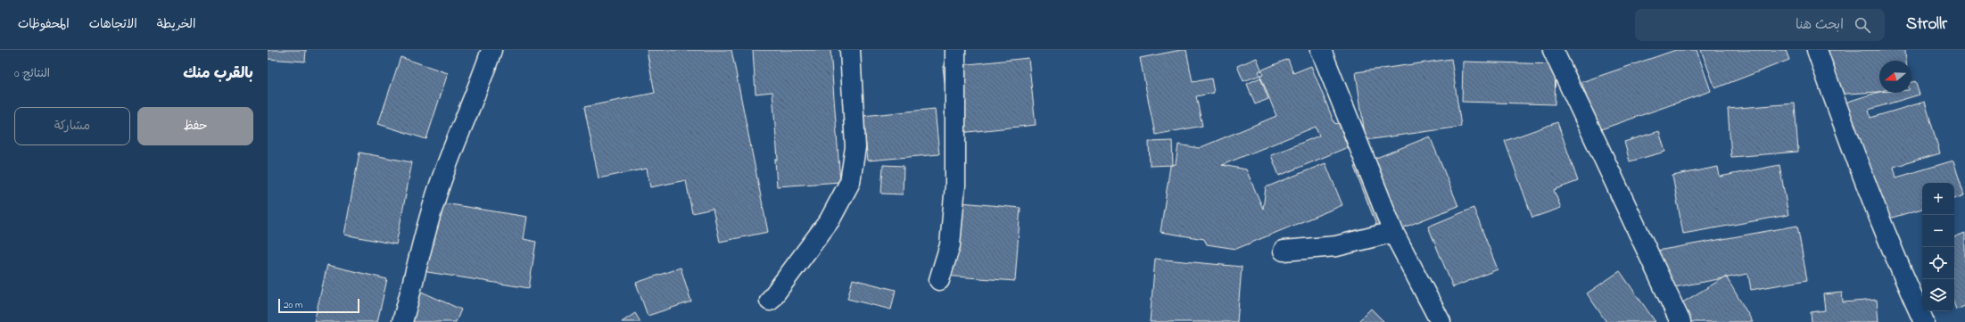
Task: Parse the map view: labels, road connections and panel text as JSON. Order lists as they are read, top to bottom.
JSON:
{
  "scale_bar": "20 m",
  "north": "left",
  "page": {
    "header": "Strollr",
    "search": "ابحث هنا",
    "nav": ["الخريطة", "الاتجاهات", "المحفوظات"],
    "heading": ["بالقرب منك", "النتائج: 0"],
    "buttons": ["حفظ", "مشاركة"],
    "map_buttons": ["+", "−"],
    "scale": "20 m"
  }
}
